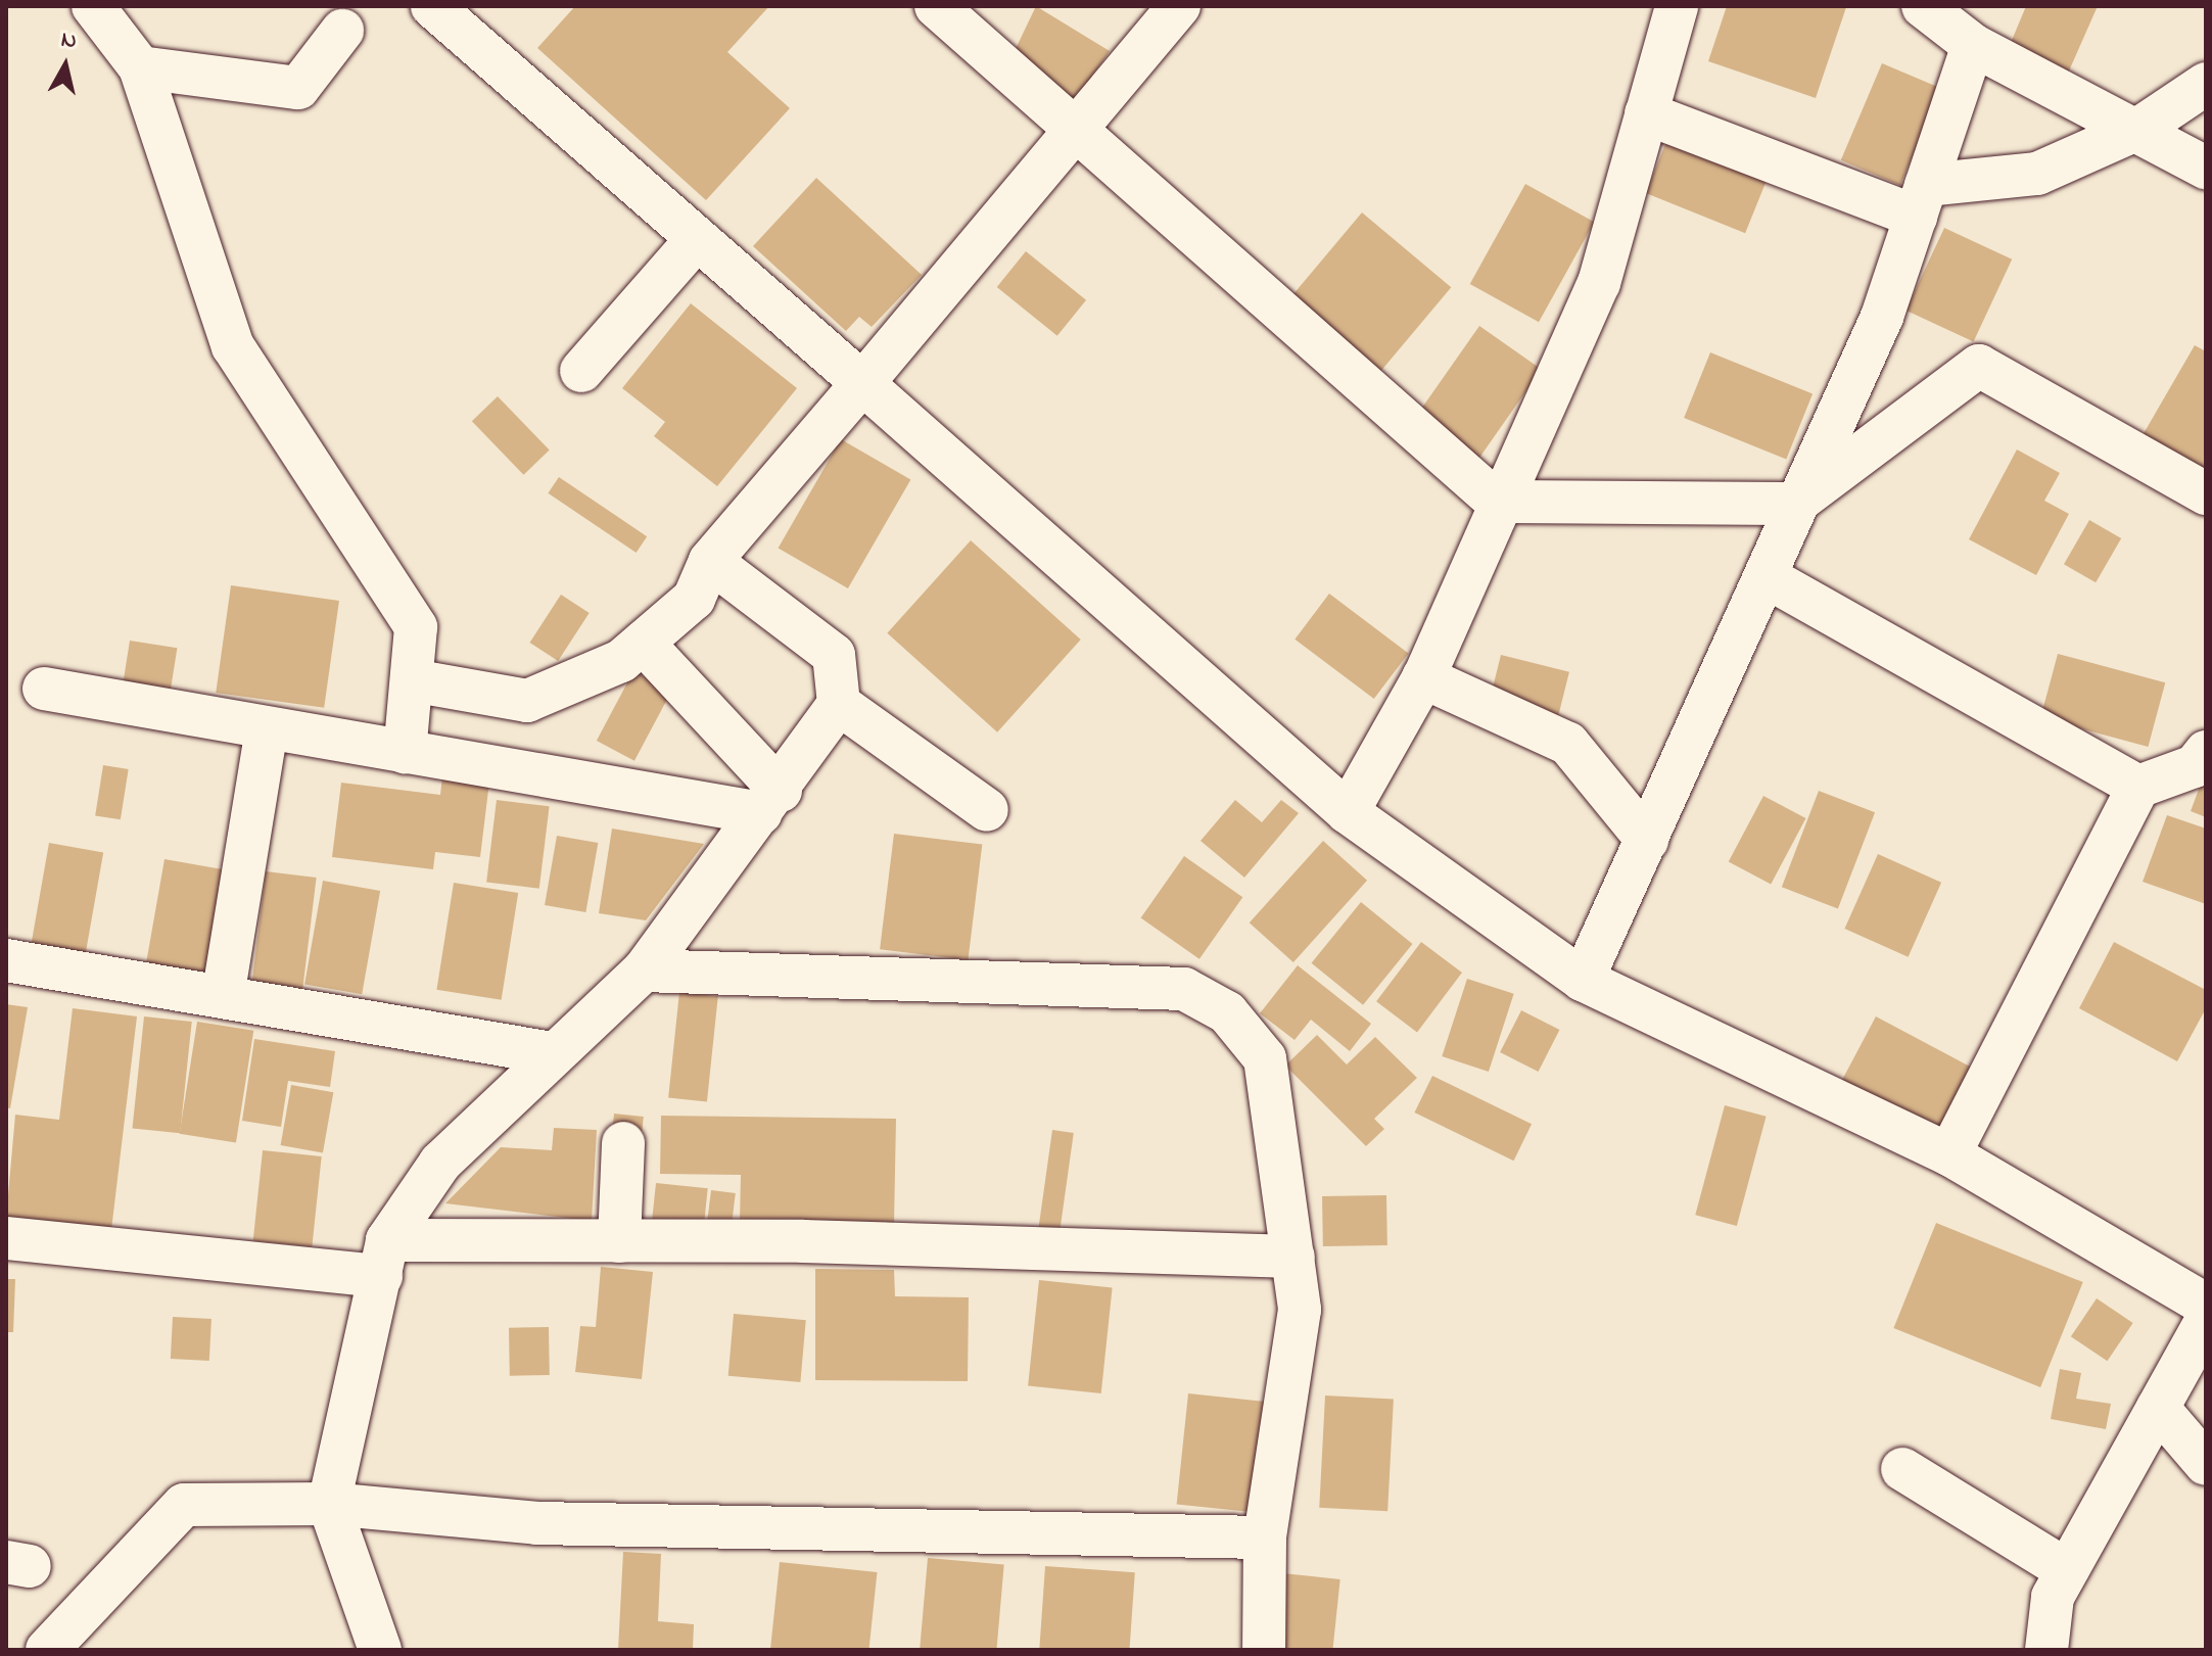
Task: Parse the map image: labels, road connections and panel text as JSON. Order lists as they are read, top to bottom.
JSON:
{
  "north": "top"
}
